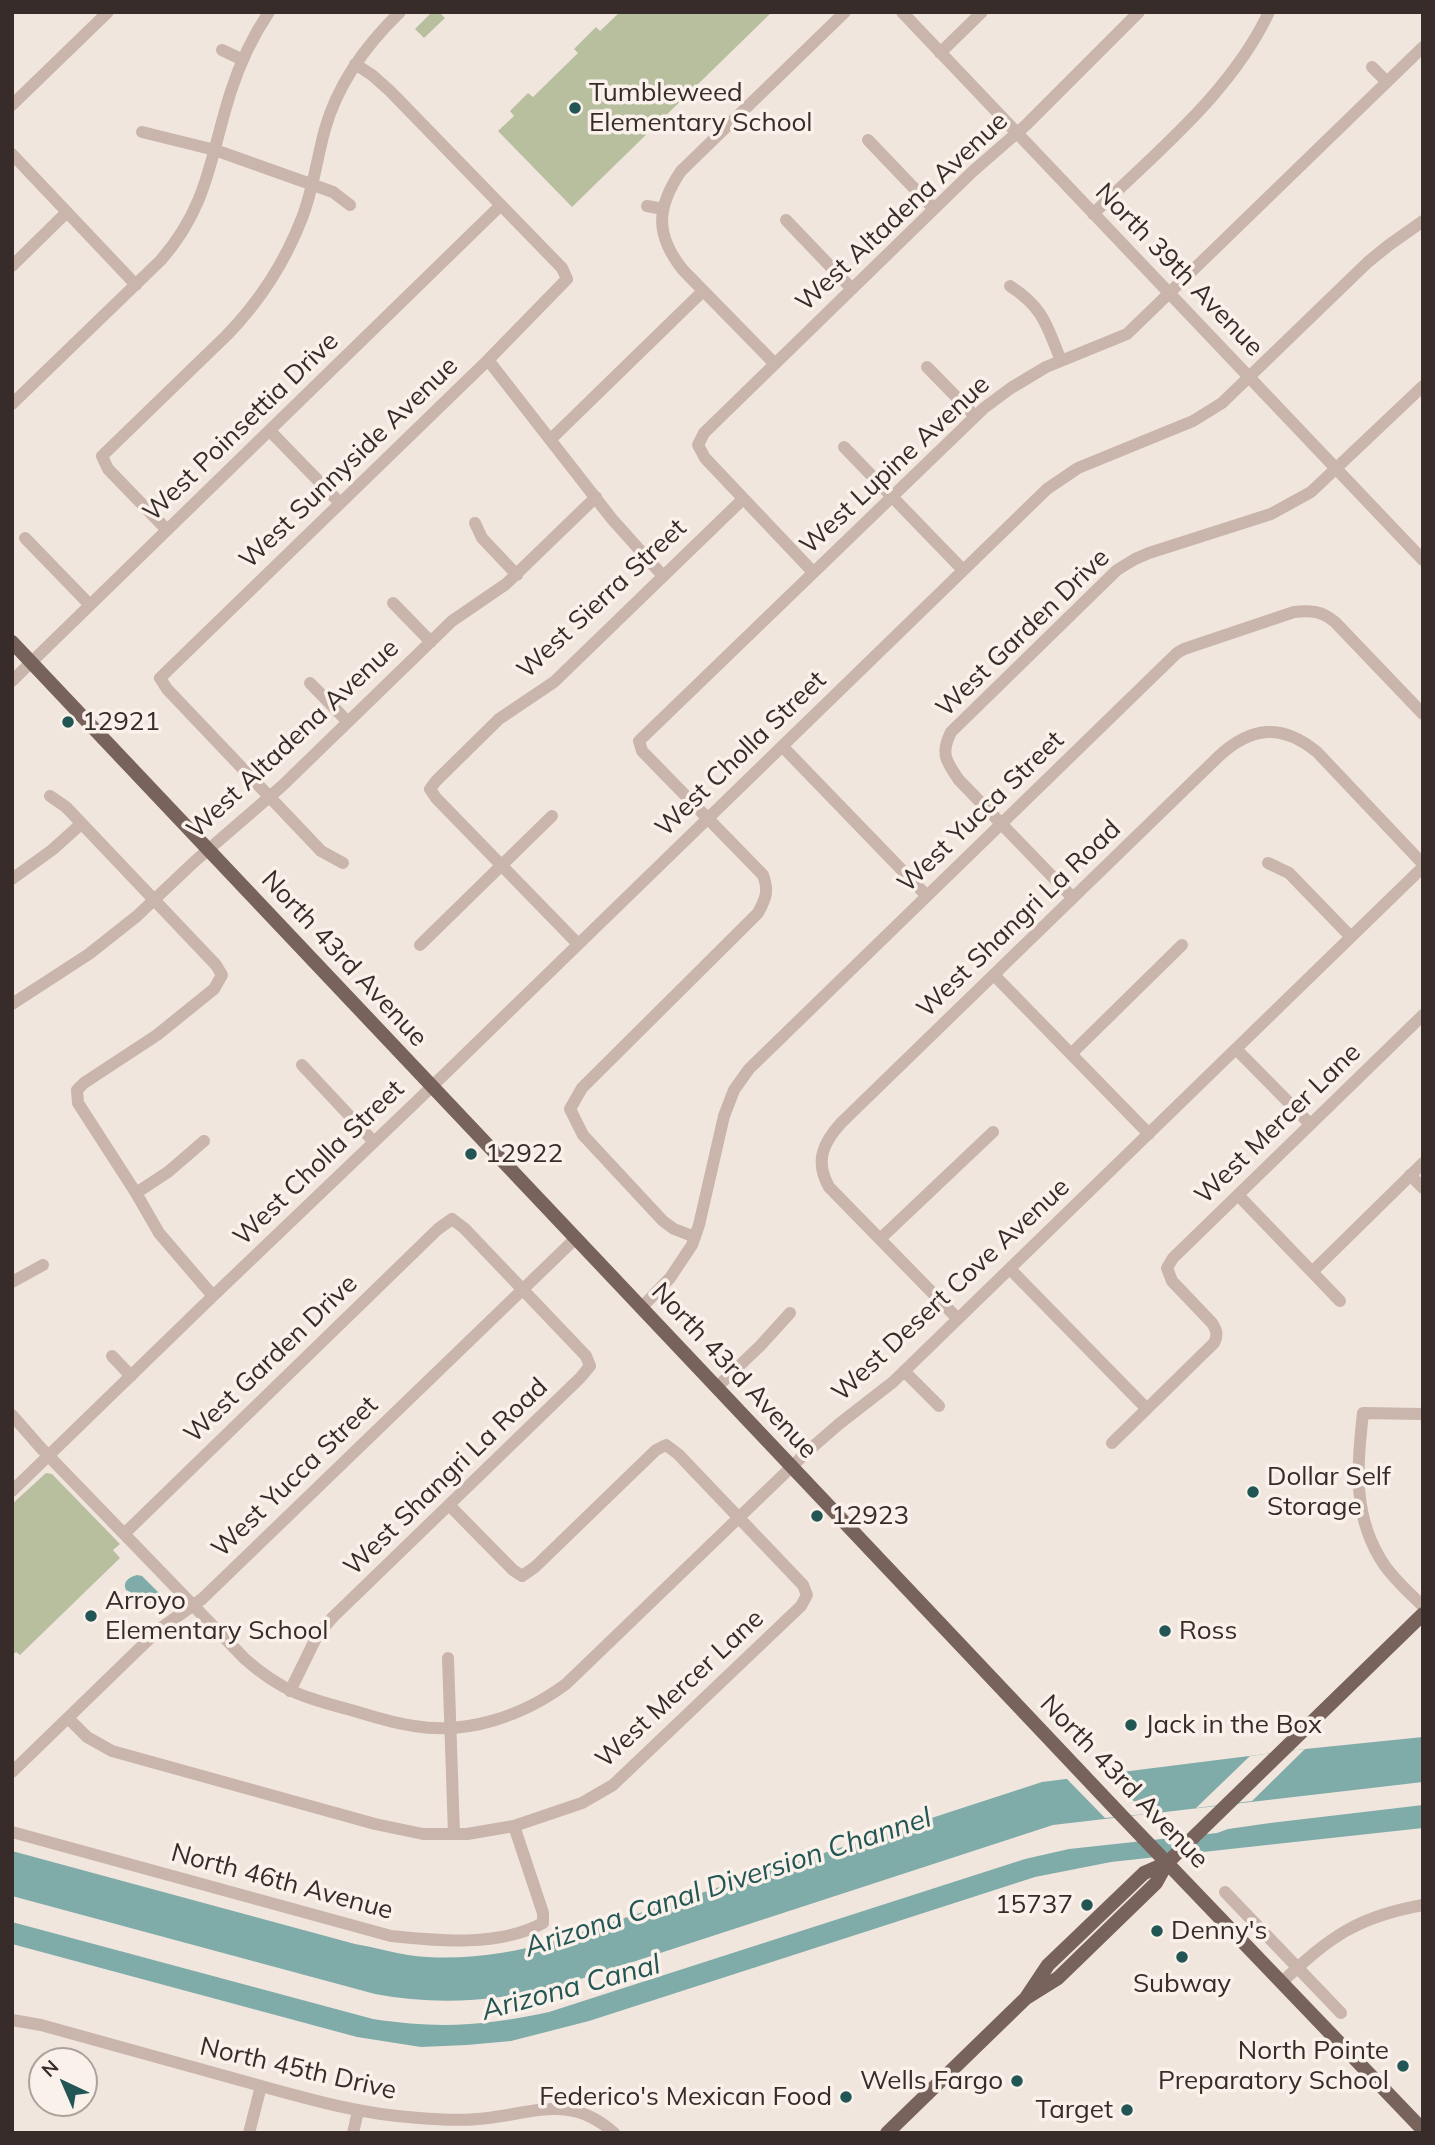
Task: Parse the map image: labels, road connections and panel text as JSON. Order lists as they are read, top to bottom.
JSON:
{
  "streets": {
    "main road": ["North 43rd Avenue"],
    "street": [
      "West Altadena Avenue",
      "North 39th Avenue",
      "West Poinsettia Drive",
      "West Sunnyside Avenue",
      "West Lupine Avenue",
      "West Sierra Street",
      "West Garden Drive",
      "West Cholla Street",
      "West Yucca Street",
      "West Shangri La Road",
      "West Mercer Lane",
      "West Desert Cove Avenue",
      "North 46th Avenue",
      "North 45th Drive"
    ]
  },
  "crossings": [
    ["West Altadena Avenue", "North 39th Avenue"],
    ["West Altadena Avenue", "West Sunnyside Avenue"],
    ["West Altadena Avenue", "West Sierra Street"],
    ["West Altadena Avenue", "North 43rd Avenue"],
    ["North 39th Avenue", "West Lupine Avenue"],
    ["North 39th Avenue", "West Garden Drive"],
    ["North 39th Avenue", "West Cholla Street"],
    ["West Poinsettia Drive", "West Sunnyside Avenue"],
    ["West Poinsettia Drive", "North 43rd Avenue"],
    ["West Lupine Avenue", "West Cholla Street"],
    ["West Garden Drive", "West Yucca Street"],
    ["West Garden Drive", "West Shangri La Road"],
    ["West Garden Drive", "West Desert Cove Avenue"],
    ["West Cholla Street", "North 43rd Avenue"],
    ["West Cholla Street", "West Desert Cove Avenue"],
    ["West Yucca Street", "West Shangri La Road"],
    ["West Yucca Street", "North 43rd Avenue"],
    ["West Yucca Street", "West Mercer Lane"],
    ["West Yucca Street", "West Desert Cove Avenue"],
    ["West Shangri La Road", "West Desert Cove Avenue"],
    ["North 43rd Avenue", "West Desert Cove Avenue"],
    ["West Mercer Lane", "West Desert Cove Avenue"],
    ["West Mercer Lane", "North 46th Avenue"]
  ],
  "water": ["Arizona Canal Diversion Channel", "Arizona Canal"],
  "places": [
    "Tumbleweed Elementary School",
    "12921",
    "12922",
    "Dollar Self Storage",
    "12923",
    "Arroyo Elementary School",
    "Ross",
    "Jack in the Box",
    "15737",
    "Denny's",
    "Subway",
    "North Pointe Preparatory School",
    "Wells Fargo",
    "Federico's Mexican Food",
    "Target"
  ],
  "north": "top left"
}
